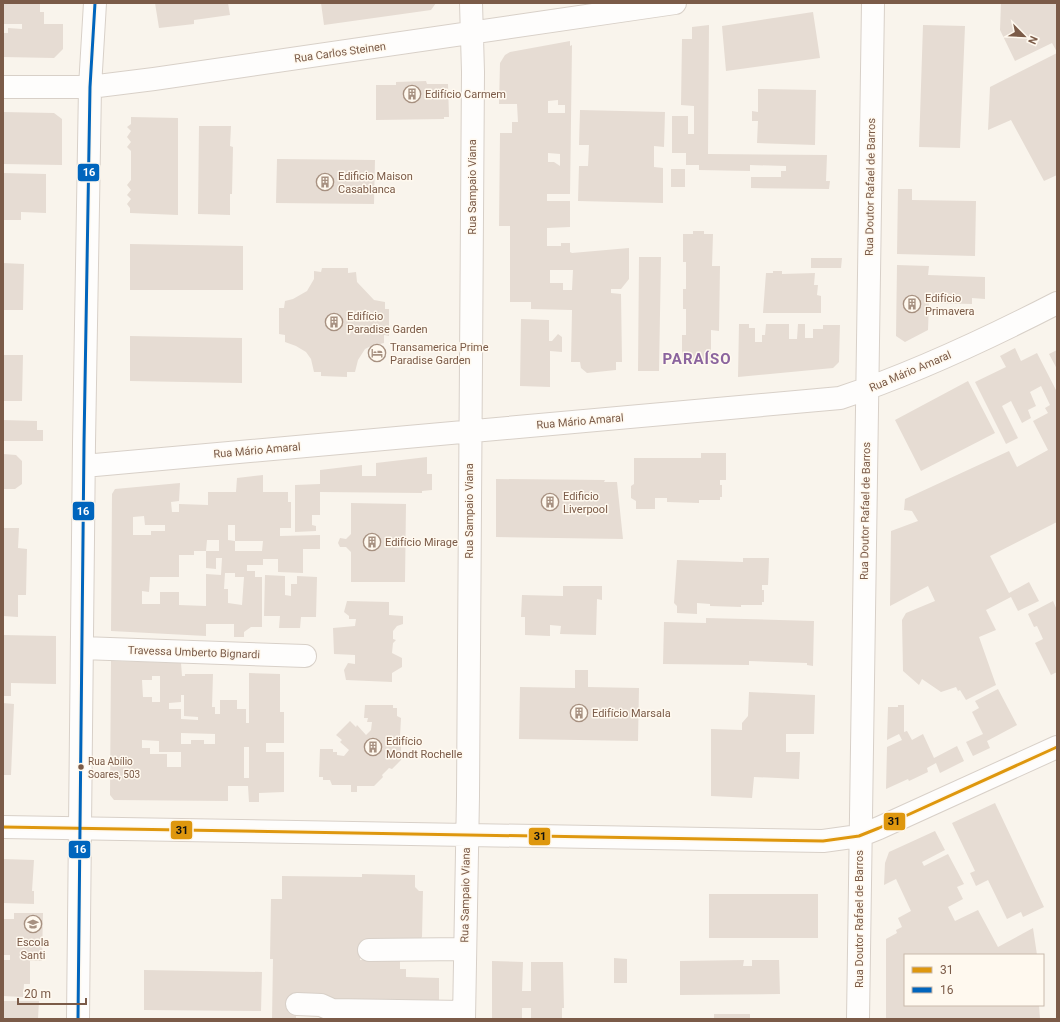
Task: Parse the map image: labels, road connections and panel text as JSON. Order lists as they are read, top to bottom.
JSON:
{
  "streets": {
    "street": [
      "Rua Carlos Steinen",
      "Rua Sampaio Viana",
      "Rua Doutor Rafael de Barros",
      "Rua Mário Amaral",
      "Travessa Umberto Bignardi"
    ]
  },
  "crossings": [
    ["Rua Carlos Steinen", "Rua Sampaio Viana"],
    ["Rua Sampaio Viana", "Rua Mário Amaral"],
    ["Rua Doutor Rafael de Barros", "Rua Mário Amaral"]
  ],
  "districts": ["PARAÍSO"],
  "places": {
    "building": [
      "Edifício Carmem",
      "Edificio Maison Casablanca",
      "Edifício Primavera",
      "Edifício Paradise Garden",
      "Edificio Liverpool",
      "Edifício Mirage",
      "Edifício Marsala",
      "Edifício Mondt Rochelle"
    ],
    "hotel": ["Transamerica Prime Paradise Garden"],
    "other": ["Rua Abílio Soares, 503"],
    "school or university": ["Escola Santi"]
  },
  "lines": ["transit line 16", "transit line 31"],
  "legend": ["31", "16"],
  "scale_bar": "20 m",
  "north": "bottom right"
}
